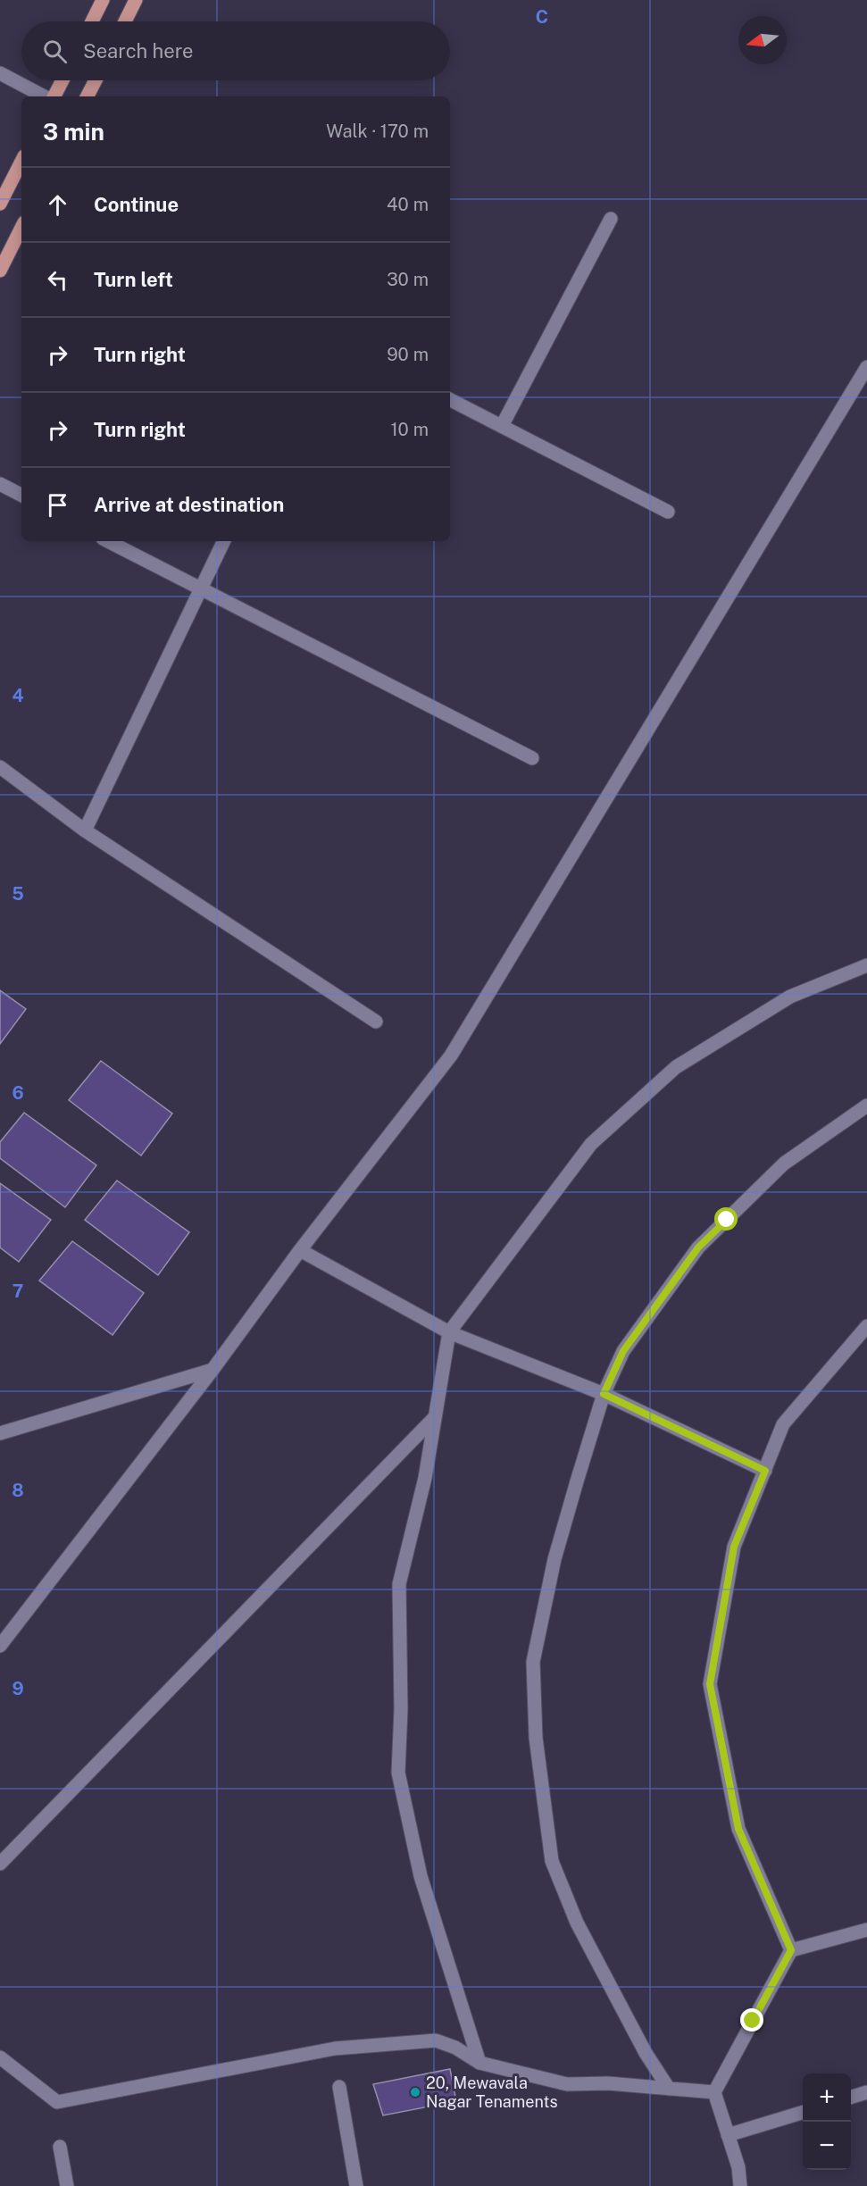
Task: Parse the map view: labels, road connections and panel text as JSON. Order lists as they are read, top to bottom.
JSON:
{
  "places": ["20, Mewavala Nagar Tenaments"],
  "north": "left",
  "page": {
    "search": "Search here",
    "heading": ["3 min", "Walk · 170 m"],
    "list": [
      ["Continue", "40 m"],
      ["Turn left", "30 m"],
      ["Turn right", "90 m"],
      ["Turn right", "10 m"],
      "Arrive at destination"
    ],
    "map_buttons": ["+", "−"]
  },
  "grid": {
    "columns": ["C"],
    "rows": [
      "4",
      "5",
      "6",
      "7",
      "8",
      "9"
    ]
  }
}
